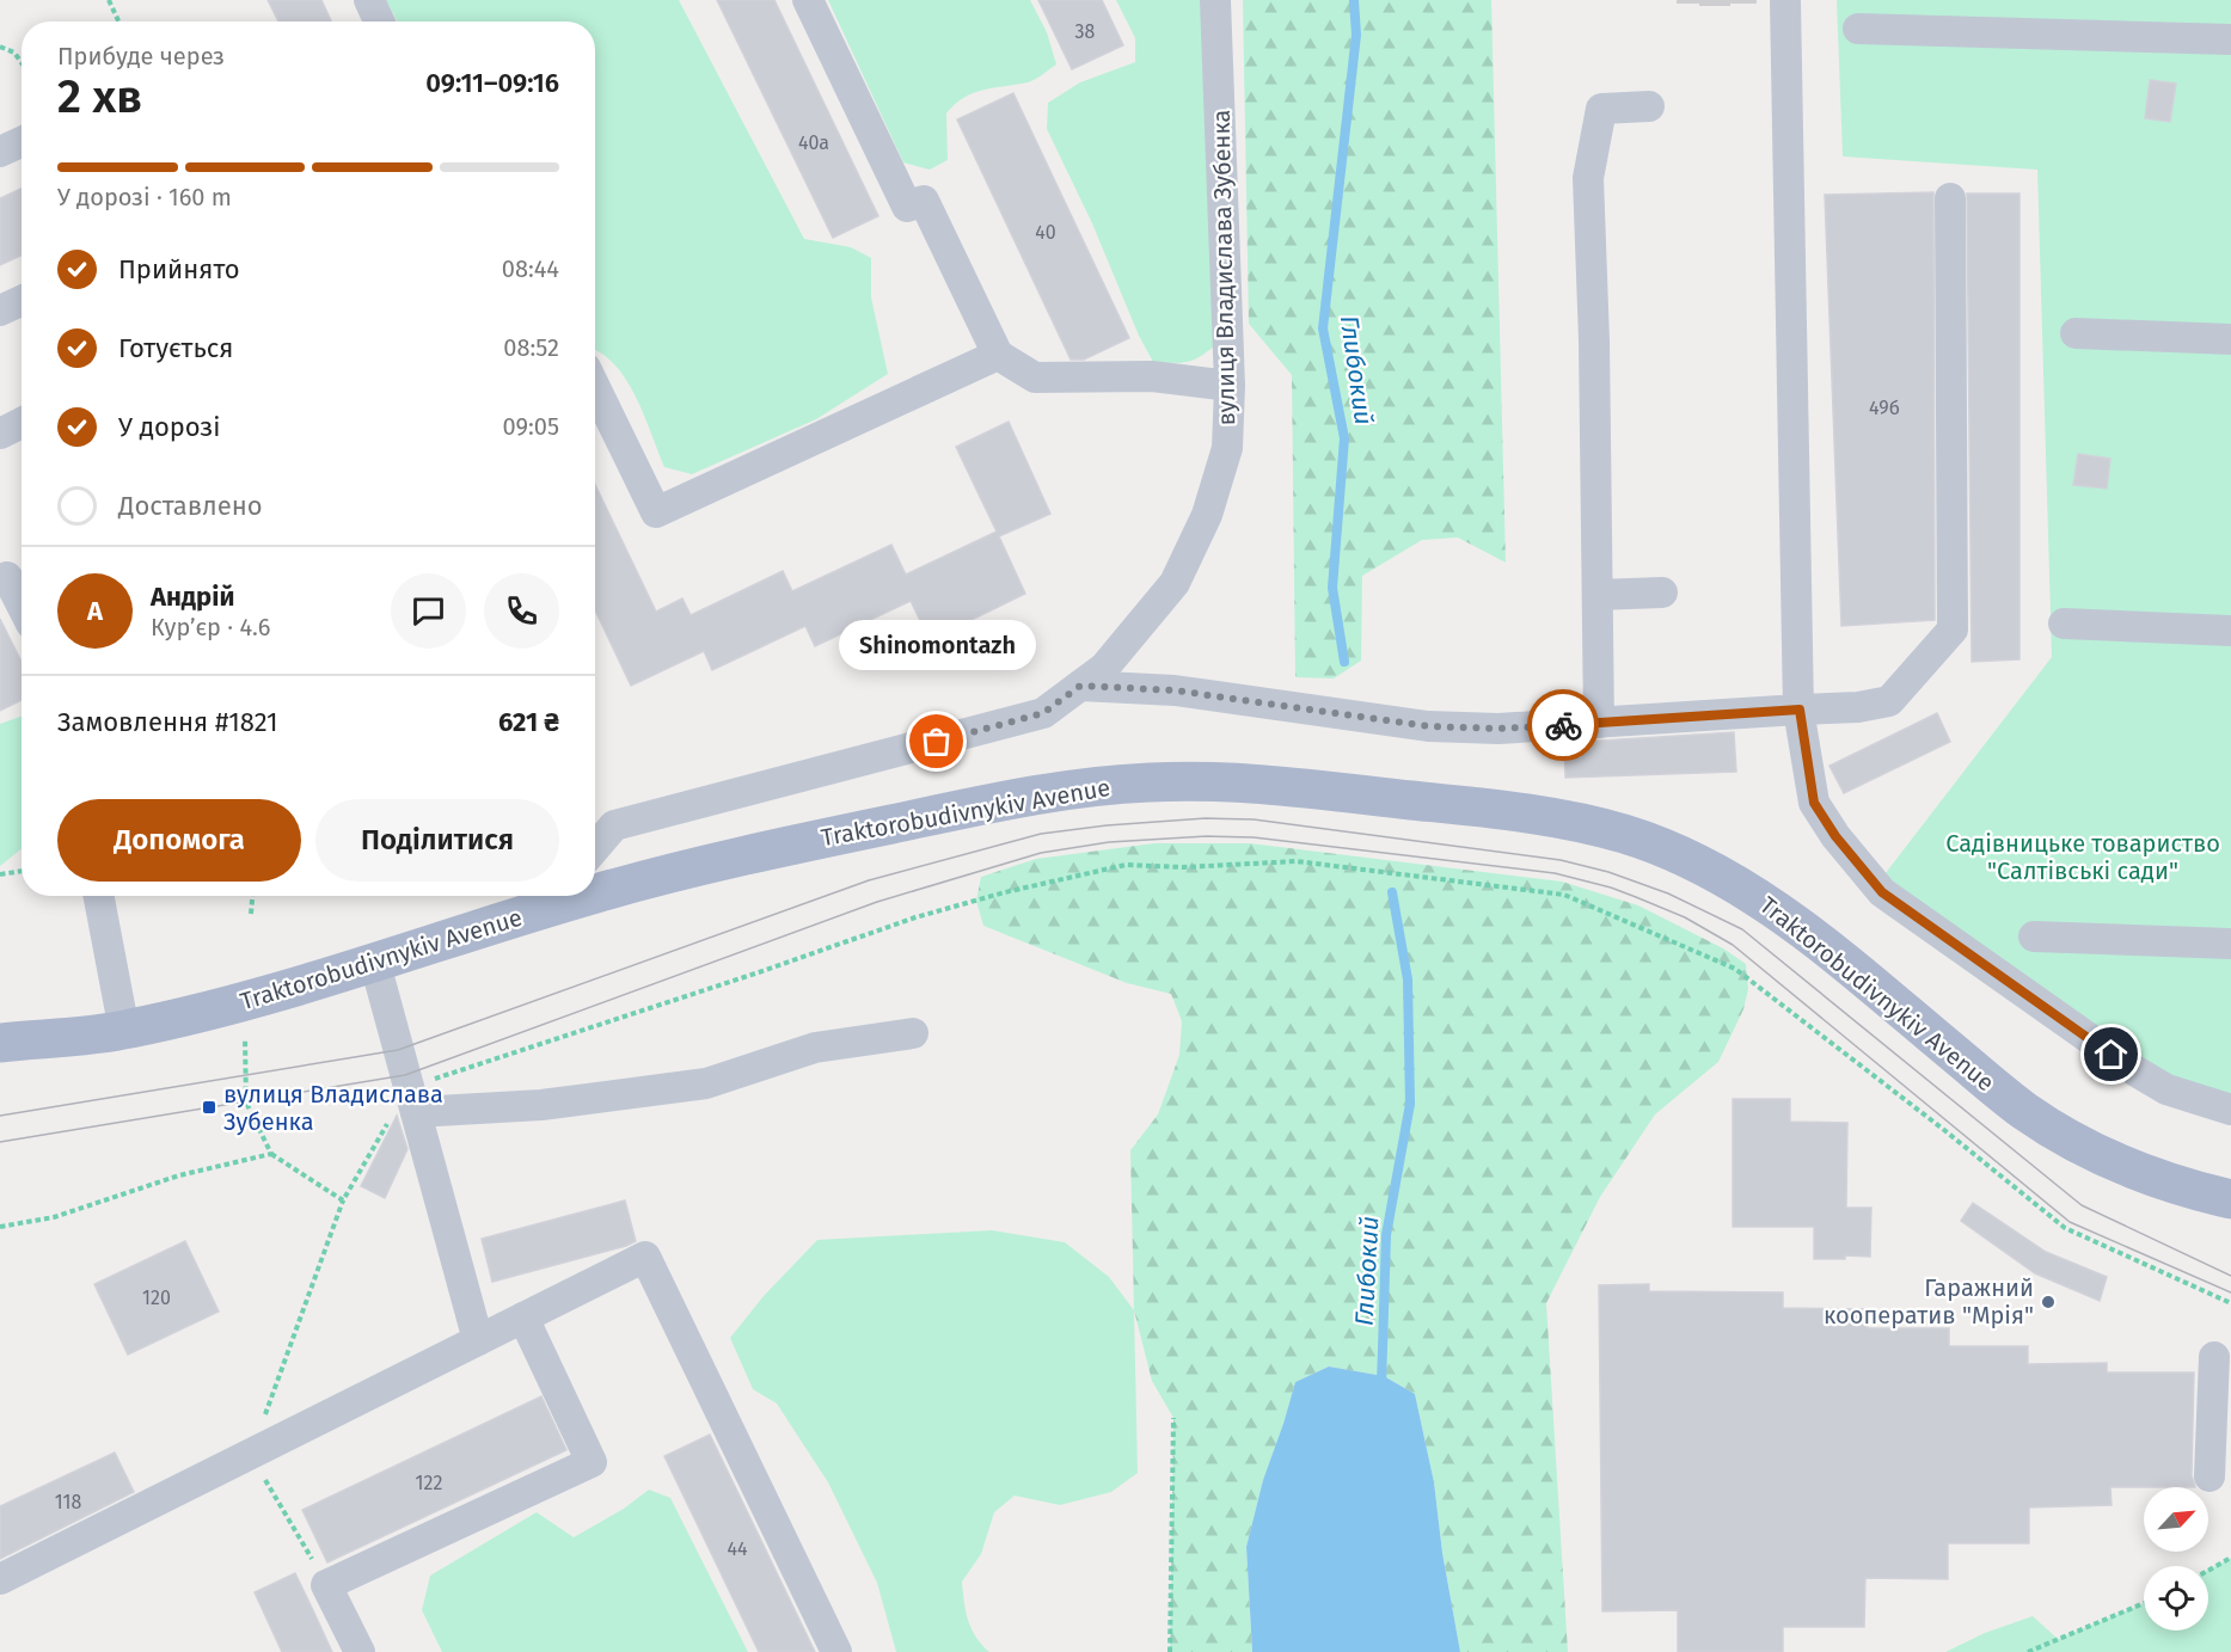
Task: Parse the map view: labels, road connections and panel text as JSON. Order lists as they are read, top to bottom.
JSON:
{
  "streets": {
    "main road": ["Traktorobudivnykiv Avenue"],
    "street": ["вулиця Владислава Зубенка"]
  },
  "water": ["Глибокий"],
  "parks": ["Садівницьке товариство \"Салтівські сади\""],
  "places": {
    "other": ["Shinomontazh", "Гаражний кооператив \"Мрія\""],
    "transit": ["вулиця Владислава Зубенка"]
  },
  "house_numbers": [
    "38",
    "40а",
    "40",
    "49б",
    "120",
    "122",
    "118",
    "44"
  ],
  "north": "top right",
  "page": {
    "heading": ["2 хв", "Прибуде через", "09:11–09:16"],
    "panel": [
      "Андрій",
      "Кур’єр · 4.6",
      "Замовлення #1821",
      "621 ₴"
    ],
    "bar": "У дорозі · 160 m",
    "list": [
      ["Прийнято", "08:44"],
      ["Готується", "08:52"],
      ["У дорозі", "09:05"],
      "Доставлено"
    ],
    "round": "А",
    "bubble": "Shinomontazh",
    "buttons": ["Допомога", "Поділитися"]
  }
}
